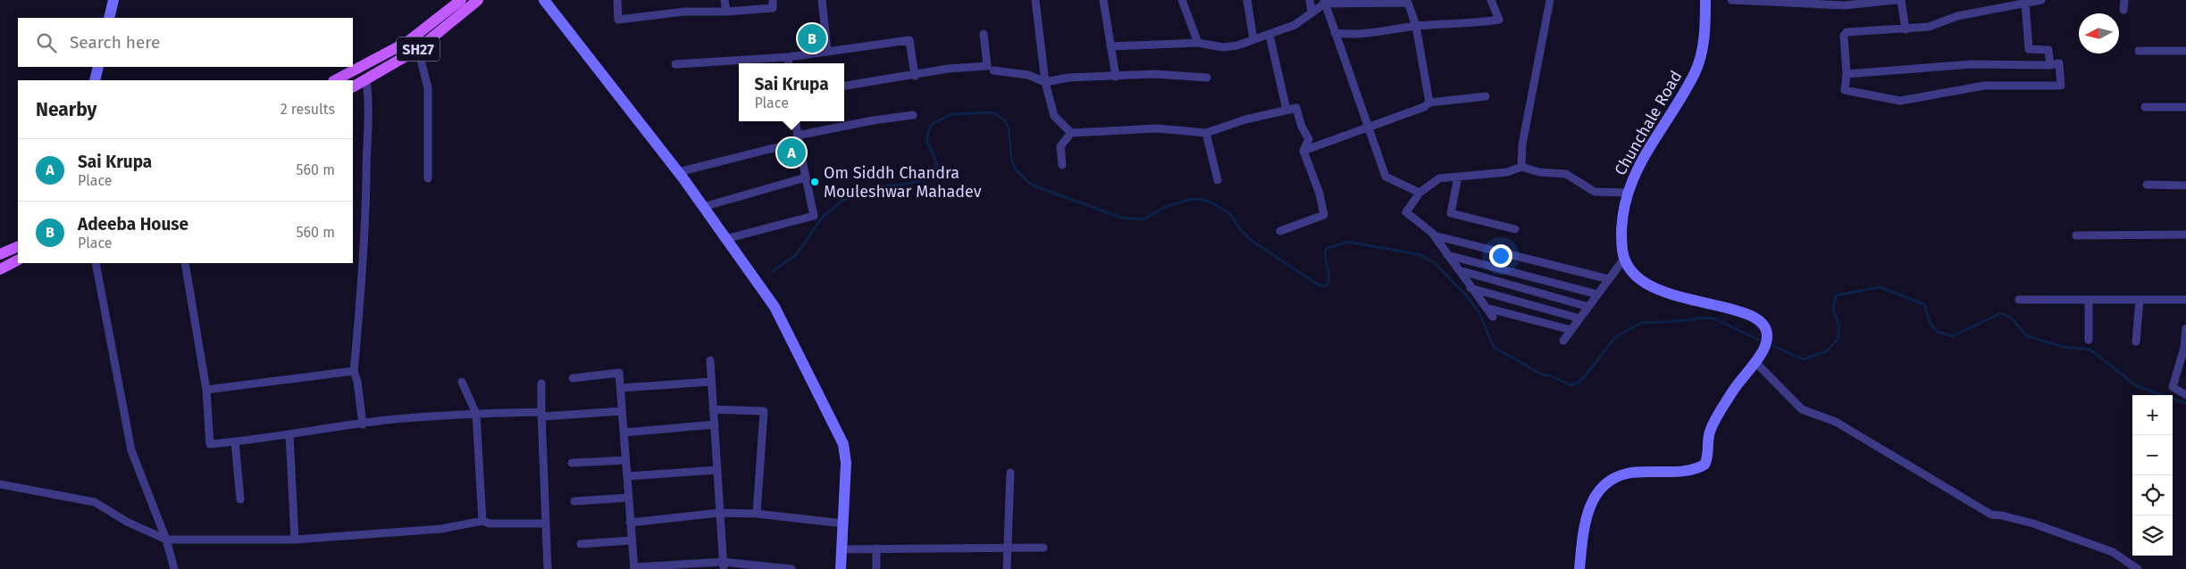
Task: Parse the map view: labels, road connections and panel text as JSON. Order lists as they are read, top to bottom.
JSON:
{
  "streets": {
    "main road": ["SH27"],
    "street": ["Chunchale Road"]
  },
  "places": ["Om Siddh Chandra Mouleshwar Mahadev"],
  "north": "left",
  "page": {
    "search": "Search here",
    "pins": ["B", "A"],
    "popup": ["Sai Krupa", "Place"],
    "heading": ["Nearby", "2 results"],
    "list": [
      {
        "mark": "A",
        "name": "Sai Krupa",
        "note": "Place",
        "value": "560 m"
      },
      {
        "mark": "B",
        "name": "Adeeba House",
        "note": "Place",
        "value": "560 m"
      }
    ],
    "map_buttons": ["+", "−"]
  }
}
